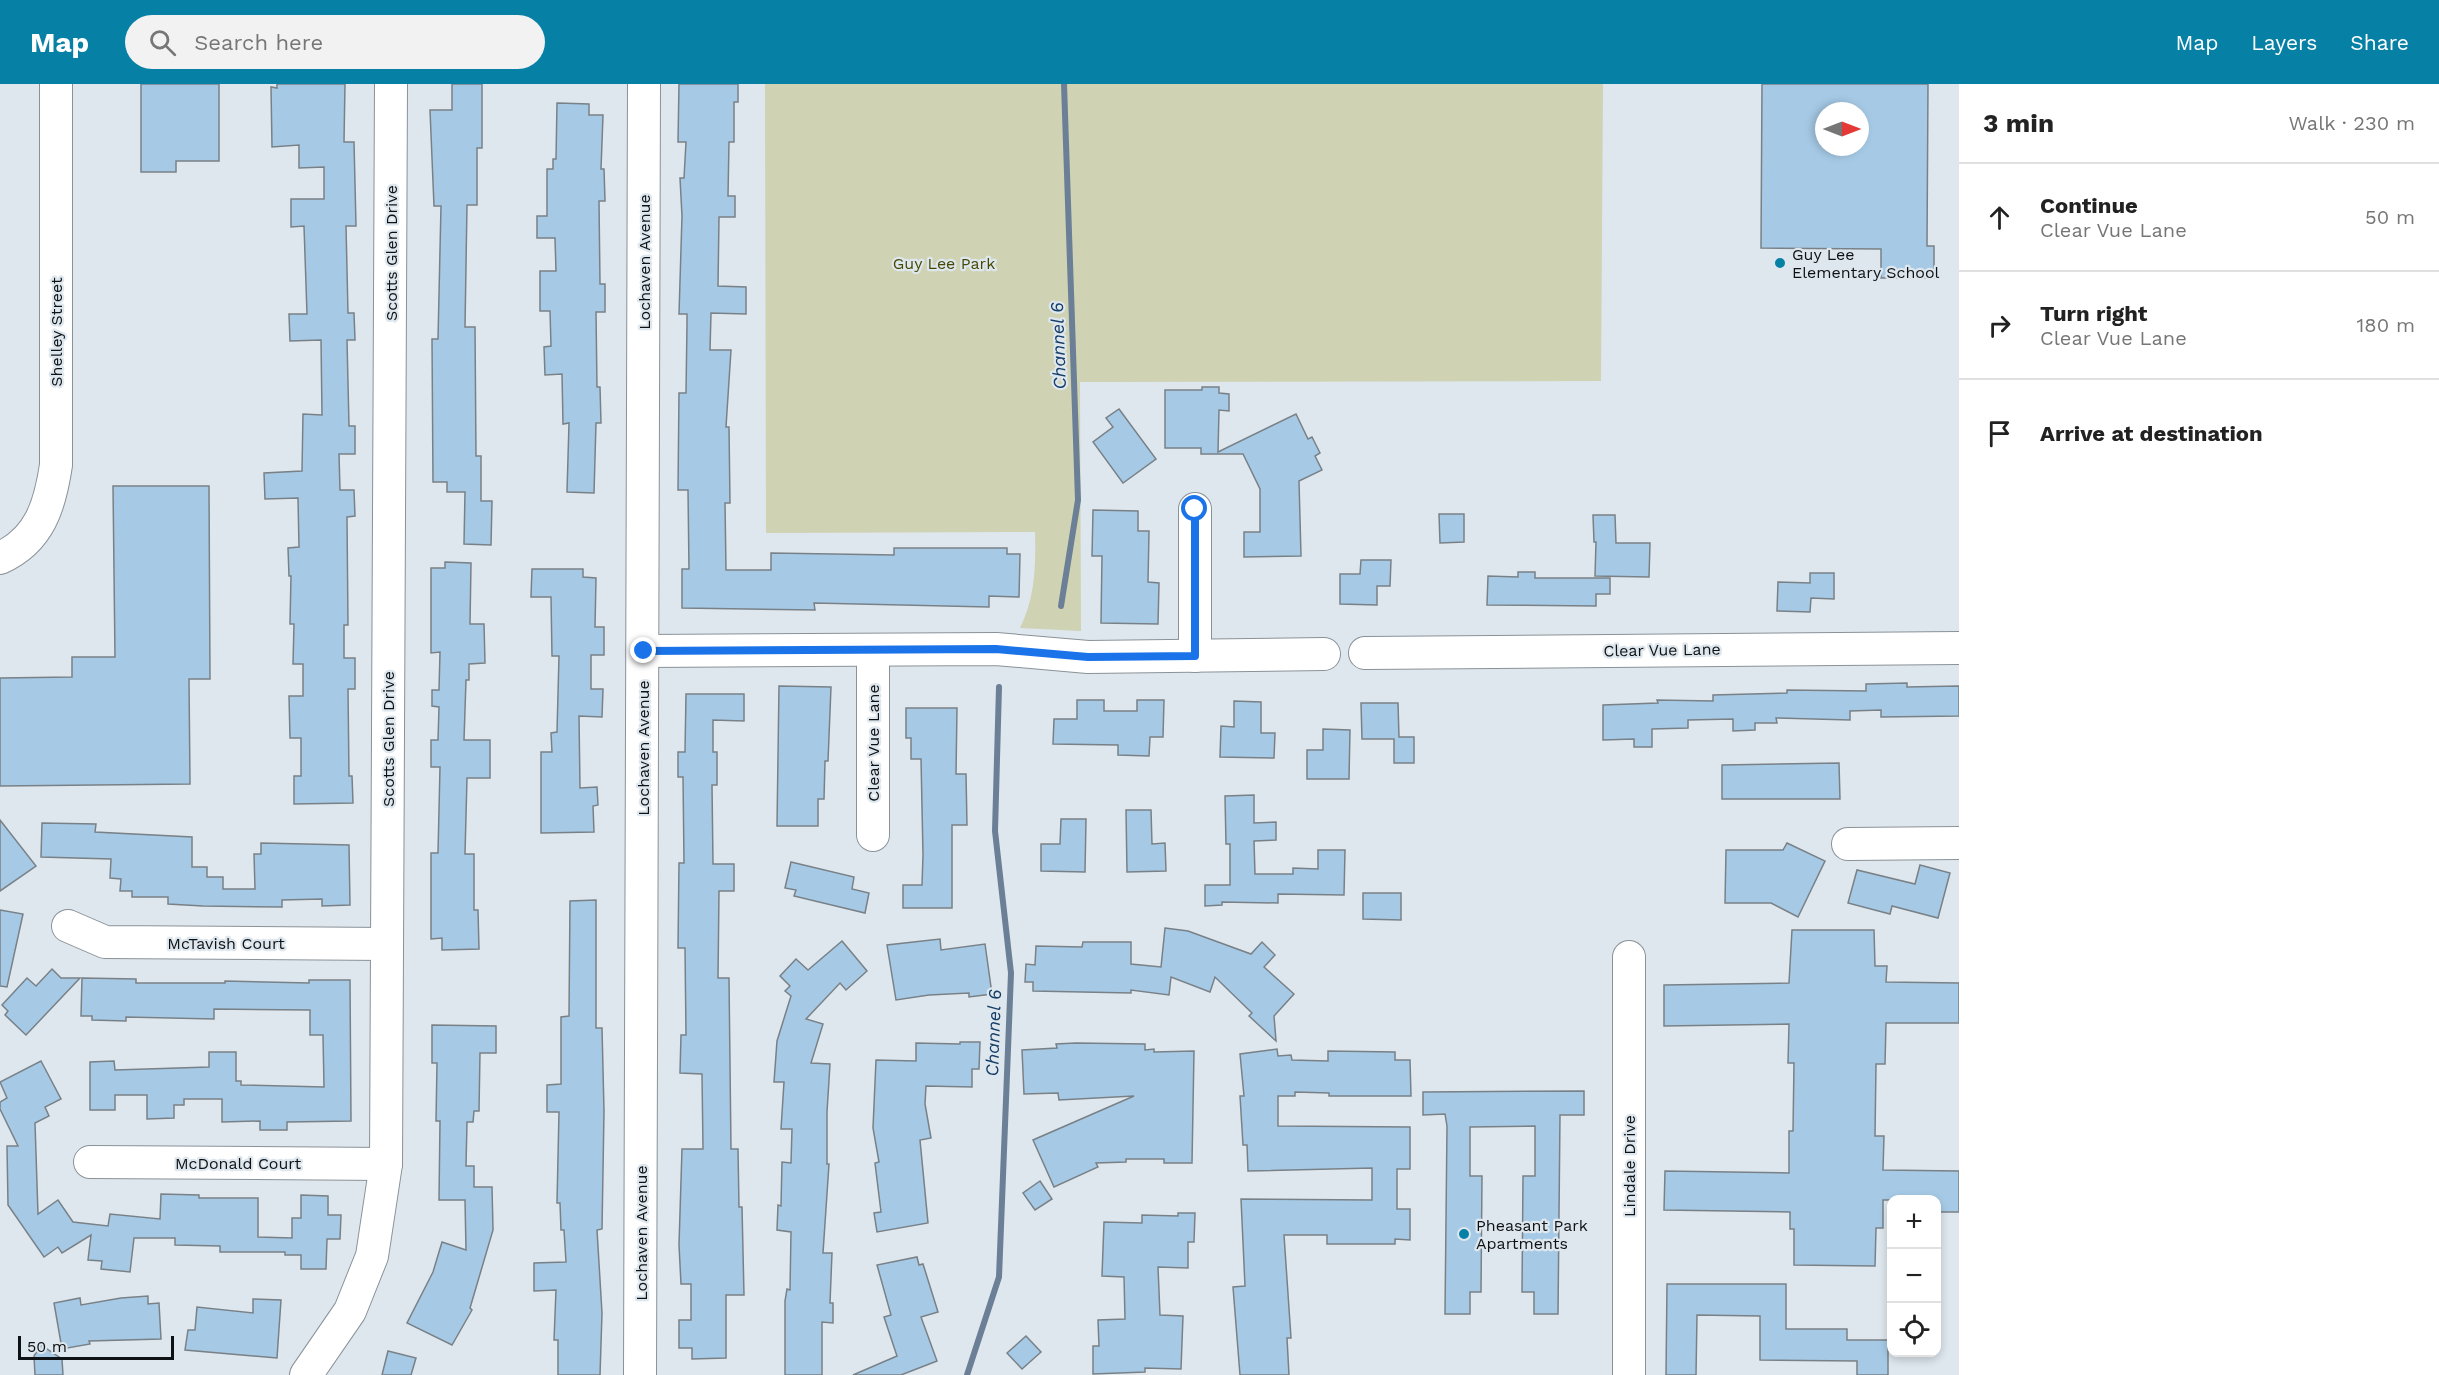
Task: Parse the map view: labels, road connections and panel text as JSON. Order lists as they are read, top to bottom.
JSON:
{
  "streets": {
    "street": [
      "Scotts Glen Drive",
      "Lochaven Avenue",
      "Shelley Street",
      "Clear Vue Lane",
      "McTavish Court",
      "McDonald Court",
      "Lindale Drive"
    ]
  },
  "crossings": [
    ["Scotts Glen Drive", "McTavish Court"],
    ["Scotts Glen Drive", "McDonald Court"]
  ],
  "water": ["Channel 6"],
  "parks": ["Guy Lee Park"],
  "places": ["Guy Lee Elementary School", "Pheasant Park Apartments"],
  "scale_bar": "50 m",
  "north": "right",
  "page": {
    "header": "Map",
    "search": "Search here",
    "nav": ["Map", "Layers", "Share"],
    "heading": ["3 min", "Walk · 230 m"],
    "list": [
      ["Continue", "Clear Vue Lane", "50 m"],
      ["Turn right", "Clear Vue Lane", "180 m"],
      "Arrive at destination"
    ],
    "map_buttons": ["+", "−"],
    "scale": "50 m"
  }
}
